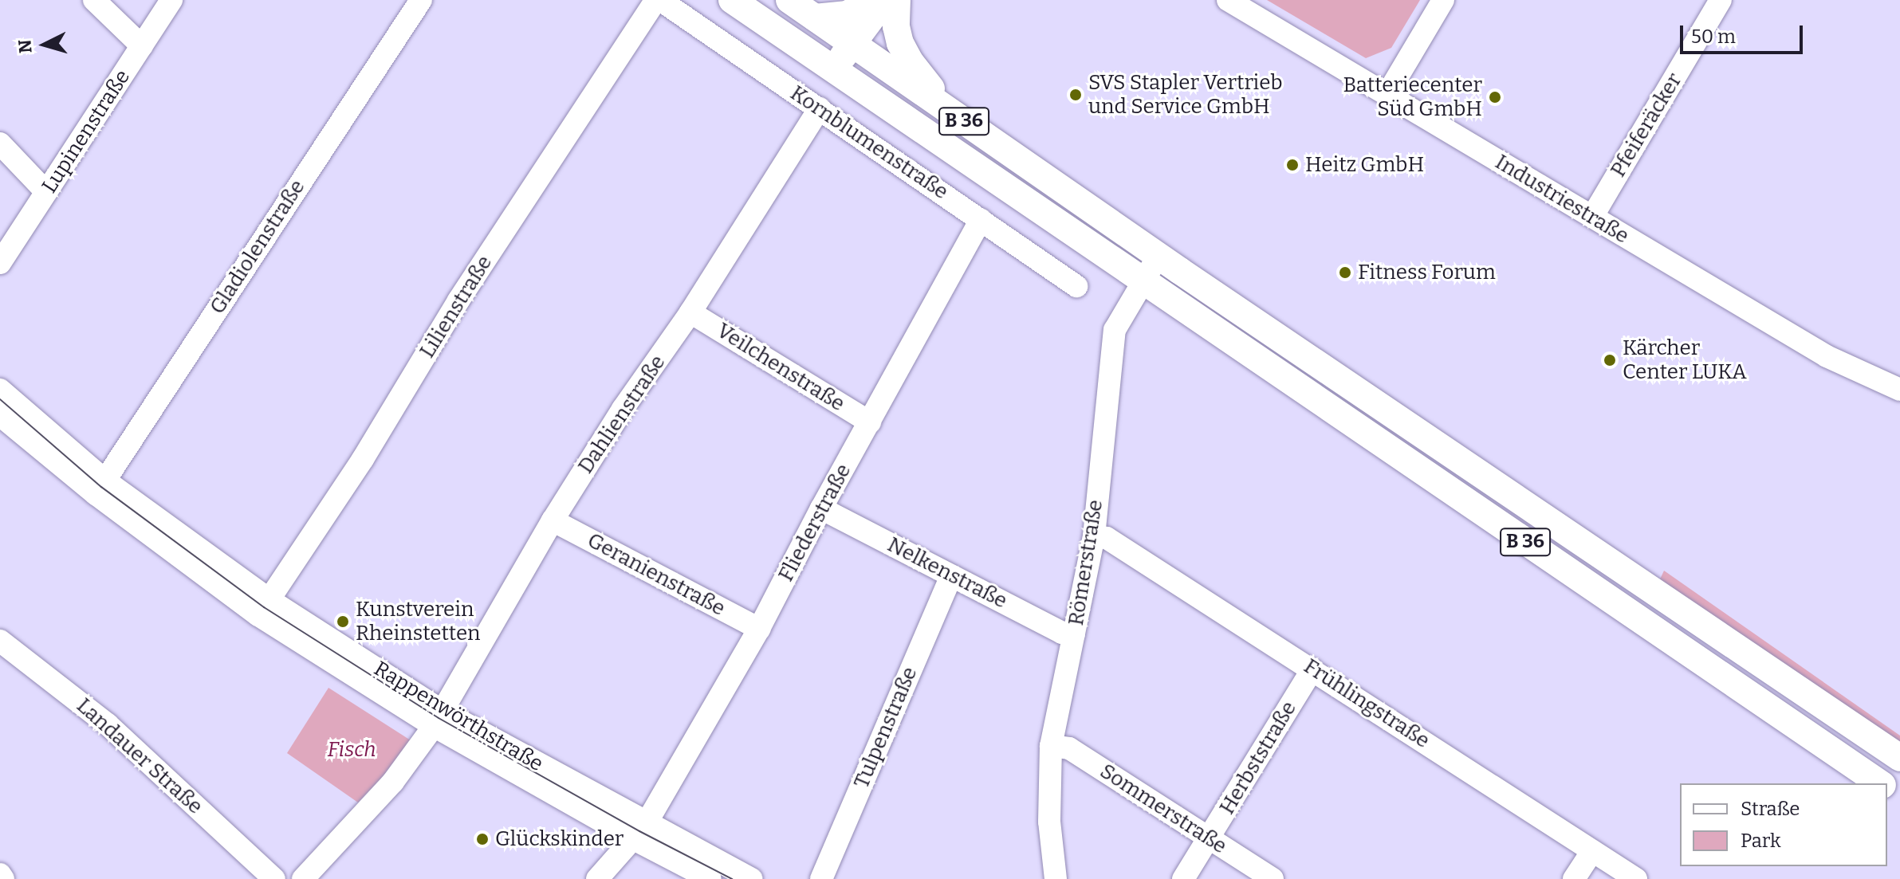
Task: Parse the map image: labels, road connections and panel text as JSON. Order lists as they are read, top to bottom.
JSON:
{
  "streets": {
    "main road": ["B 36"],
    "street": [
      "Pfeiferäcker",
      "Lupinenstraße",
      "Kornblumenstraße",
      "Industriestraße",
      "Gladiolenstraße",
      "Lilienstraße",
      "Veilchenstraße",
      "Dahlienstraße",
      "Fliederstraße",
      "Römerstraße",
      "Nelkenstraße",
      "Geranienstraße",
      "Frühlingstraße",
      "Rappenwörthstraße",
      "Tulpenstraße",
      "Landauer Straße",
      "Herbststraße",
      "Sommerstraße"
    ]
  },
  "crossings": [
    ["B 36", "Römerstraße"],
    ["Pfeiferäcker", "Industriestraße"],
    ["Kornblumenstraße", "Lilienstraße"],
    ["Kornblumenstraße", "Dahlienstraße"],
    ["Kornblumenstraße", "Fliederstraße"],
    ["Gladiolenstraße", "Rappenwörthstraße"],
    ["Lilienstraße", "Rappenwörthstraße"],
    ["Veilchenstraße", "Dahlienstraße"],
    ["Veilchenstraße", "Fliederstraße"],
    ["Dahlienstraße", "Geranienstraße"],
    ["Dahlienstraße", "Rappenwörthstraße"],
    ["Fliederstraße", "Nelkenstraße"],
    ["Fliederstraße", "Geranienstraße"],
    ["Fliederstraße", "Rappenwörthstraße"],
    ["Römerstraße", "Nelkenstraße"],
    ["Römerstraße", "Frühlingstraße"],
    ["Römerstraße", "Sommerstraße"],
    ["Nelkenstraße", "Tulpenstraße"],
    ["Frühlingstraße", "Herbststraße"],
    ["Herbststraße", "Sommerstraße"]
  ],
  "parks": ["Fisch"],
  "places": [
    "SVS Stapler Vertrieb und Service GmbH",
    "Batteriecenter Süd GmbH",
    "Heitz GmbH",
    "Fitness Forum",
    "Kärcher Center LUKA",
    "Kunstverein Rheinstetten",
    "Glückskinder"
  ],
  "legend": ["Straße", "Park"],
  "scale_bar": "50 m",
  "north": "left"
}
